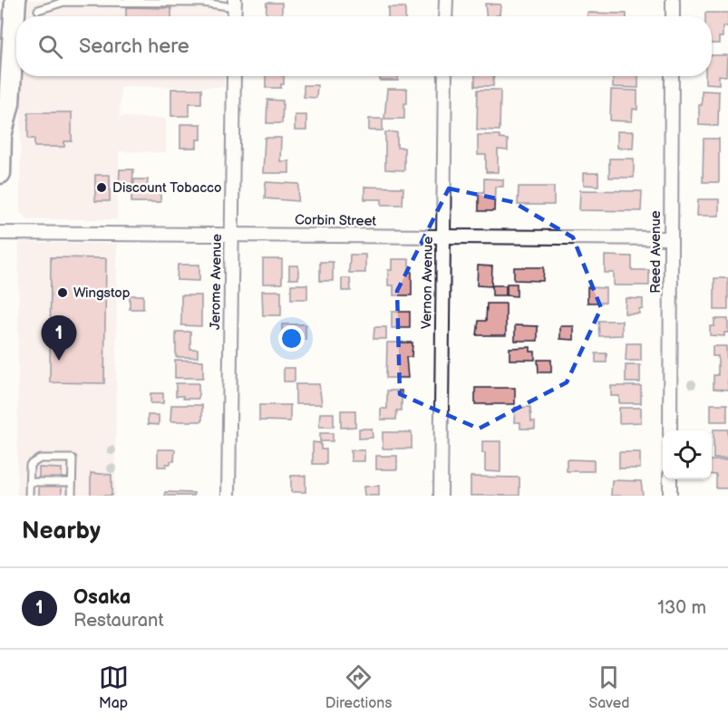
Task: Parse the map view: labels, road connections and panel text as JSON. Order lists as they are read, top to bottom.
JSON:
{
  "streets": {
    "street": [
      "Corbin Street",
      "Reed Avenue",
      "Jerome Avenue",
      "Vernon Avenue"
    ]
  },
  "crossings": [
    ["Corbin Street", "Reed Avenue"],
    ["Corbin Street", "Jerome Avenue"],
    ["Corbin Street", "Vernon Avenue"]
  ],
  "places": ["Discount Tobacco", "Wingstop"],
  "page": {
    "search": "Search here",
    "pins": "1",
    "heading": "Nearby",
    "list": [
      {
        "mark": "1",
        "name": "Osaka",
        "note": "Restaurant",
        "value": "130 m"
      }
    ],
    "nav": ["Map", "Directions", "Saved"]
  }
}
